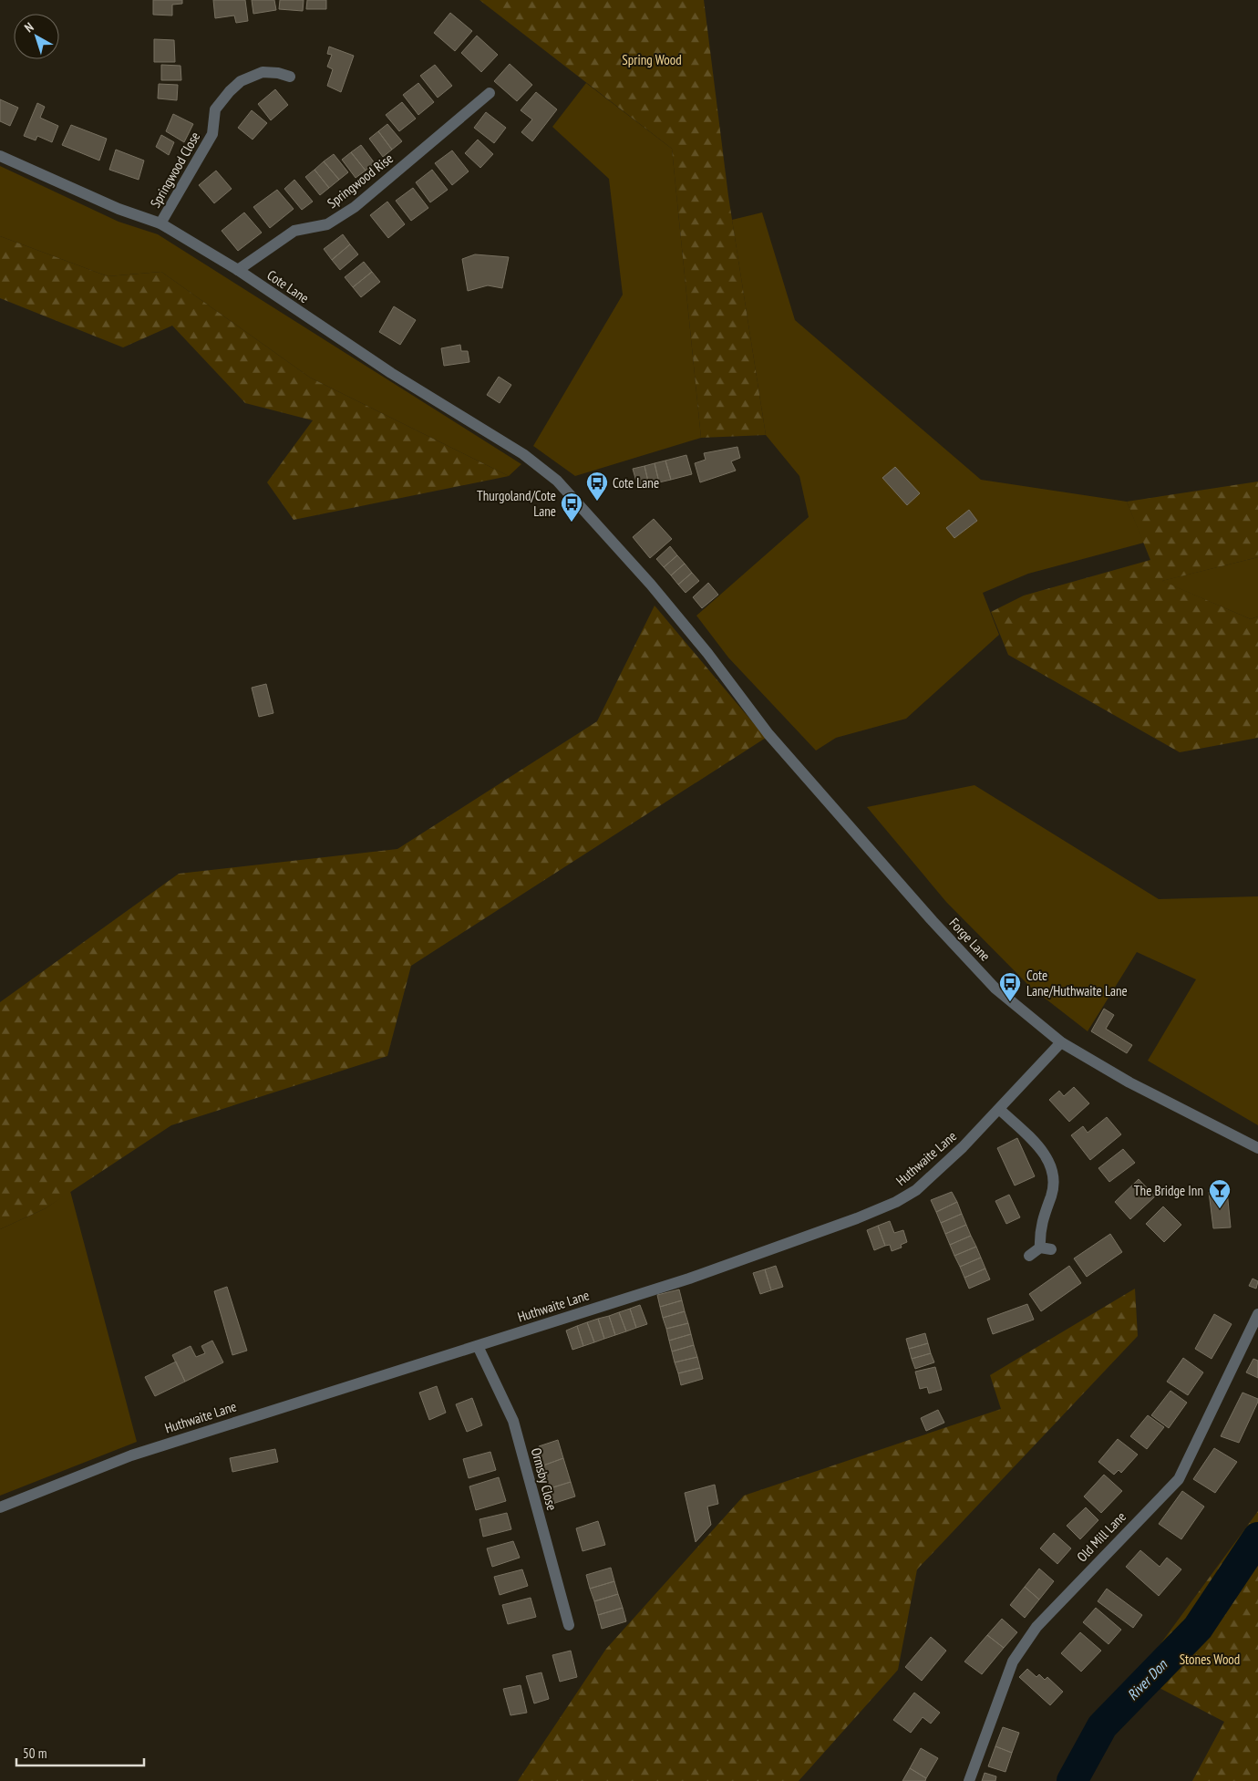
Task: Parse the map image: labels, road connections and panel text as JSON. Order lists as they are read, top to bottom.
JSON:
{
  "streets": {
    "street": [
      "Springwood Close",
      "Springwood Rise",
      "Cote Lane",
      "Forge Lane",
      "Huthwaite Lane",
      "Ormsby Close",
      "Old Mill Lane"
    ]
  },
  "crossings": [
    ["Springwood Close", "Cote Lane"],
    ["Springwood Rise", "Cote Lane"],
    ["Cote Lane", "Forge Lane"],
    ["Forge Lane", "Huthwaite Lane"],
    ["Huthwaite Lane", "Ormsby Close"]
  ],
  "water": ["River Don"],
  "parks": ["Spring Wood", "Stones Wood"],
  "places": {
    "bus stop": ["Cote Lane", "Thurgoland/Cote Lane", "Cote Lane/Huthwaite Lane"],
    "bar": ["The Bridge Inn"]
  },
  "scale_bar": "50 m",
  "north": "top left"
}
